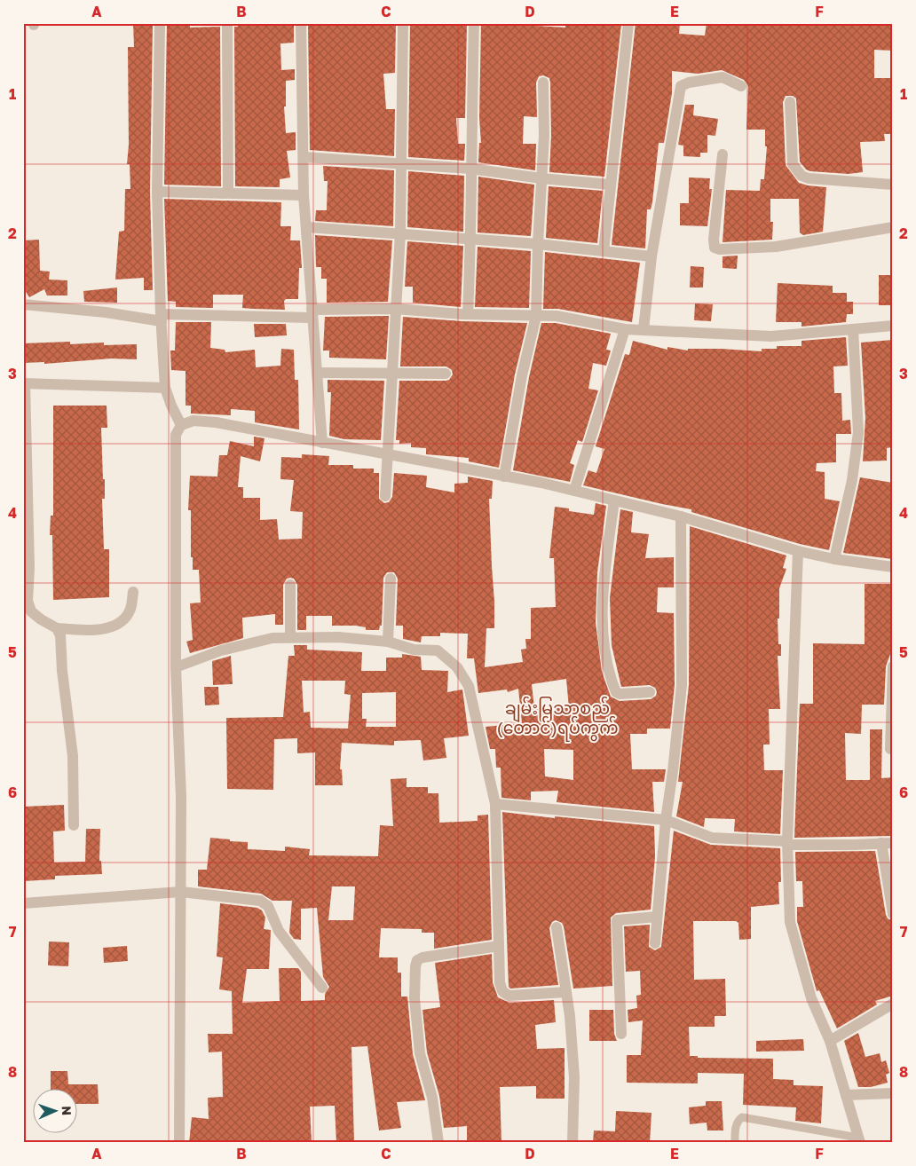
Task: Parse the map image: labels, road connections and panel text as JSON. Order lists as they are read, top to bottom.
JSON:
{
  "districts": ["ချမ်းမြသာစည် (တောင်)ရပ်ကွက်"],
  "north": "right",
  "grid": {
    "columns": [
      "A",
      "B",
      "C",
      "D",
      "E",
      "F"
    ],
    "rows": [
      "1",
      "2",
      "3",
      "4",
      "5",
      "6",
      "7",
      "8"
    ]
  }
}
